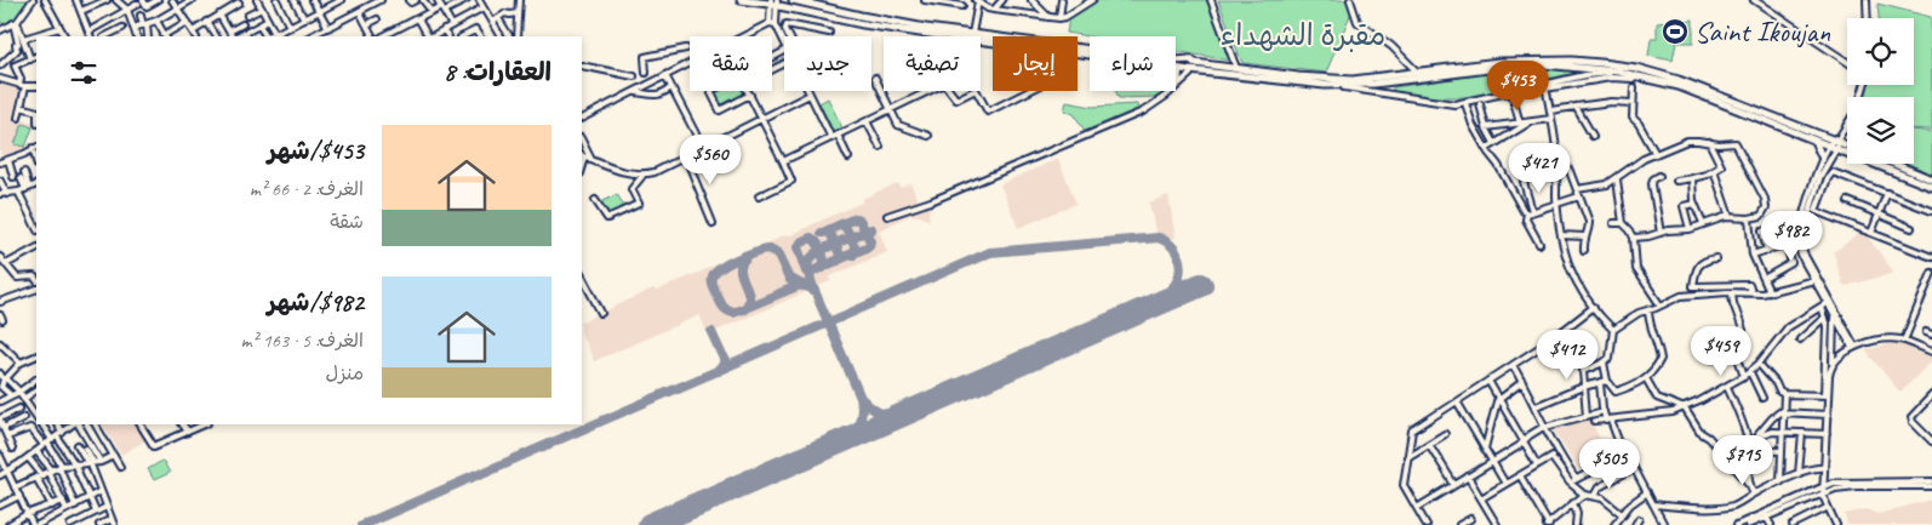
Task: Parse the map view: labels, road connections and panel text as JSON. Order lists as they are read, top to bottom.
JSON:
{
  "parks": ["مقبرة الشهداء"],
  "places": {
    "sports": ["Saint Ikoujan"]
  },
  "page": {
    "chip": [
      "شراء",
      "إيجار",
      "تصفية",
      "جديد",
      "شقة"
    ],
    "heading": "العقارات: 8",
    "price": [
      "$453",
      "$560",
      "$421",
      "$982",
      "$459",
      "$412",
      "$715",
      "$505"
    ],
    "list": [
      {
        "name": "$453/شهر",
        "note": "الغرف: 2 · 66 m² · شقة"
      },
      {
        "name": "$982/شهر",
        "note": "الغرف: 5 · 163 m² · منزل"
      }
    ]
  }
}
